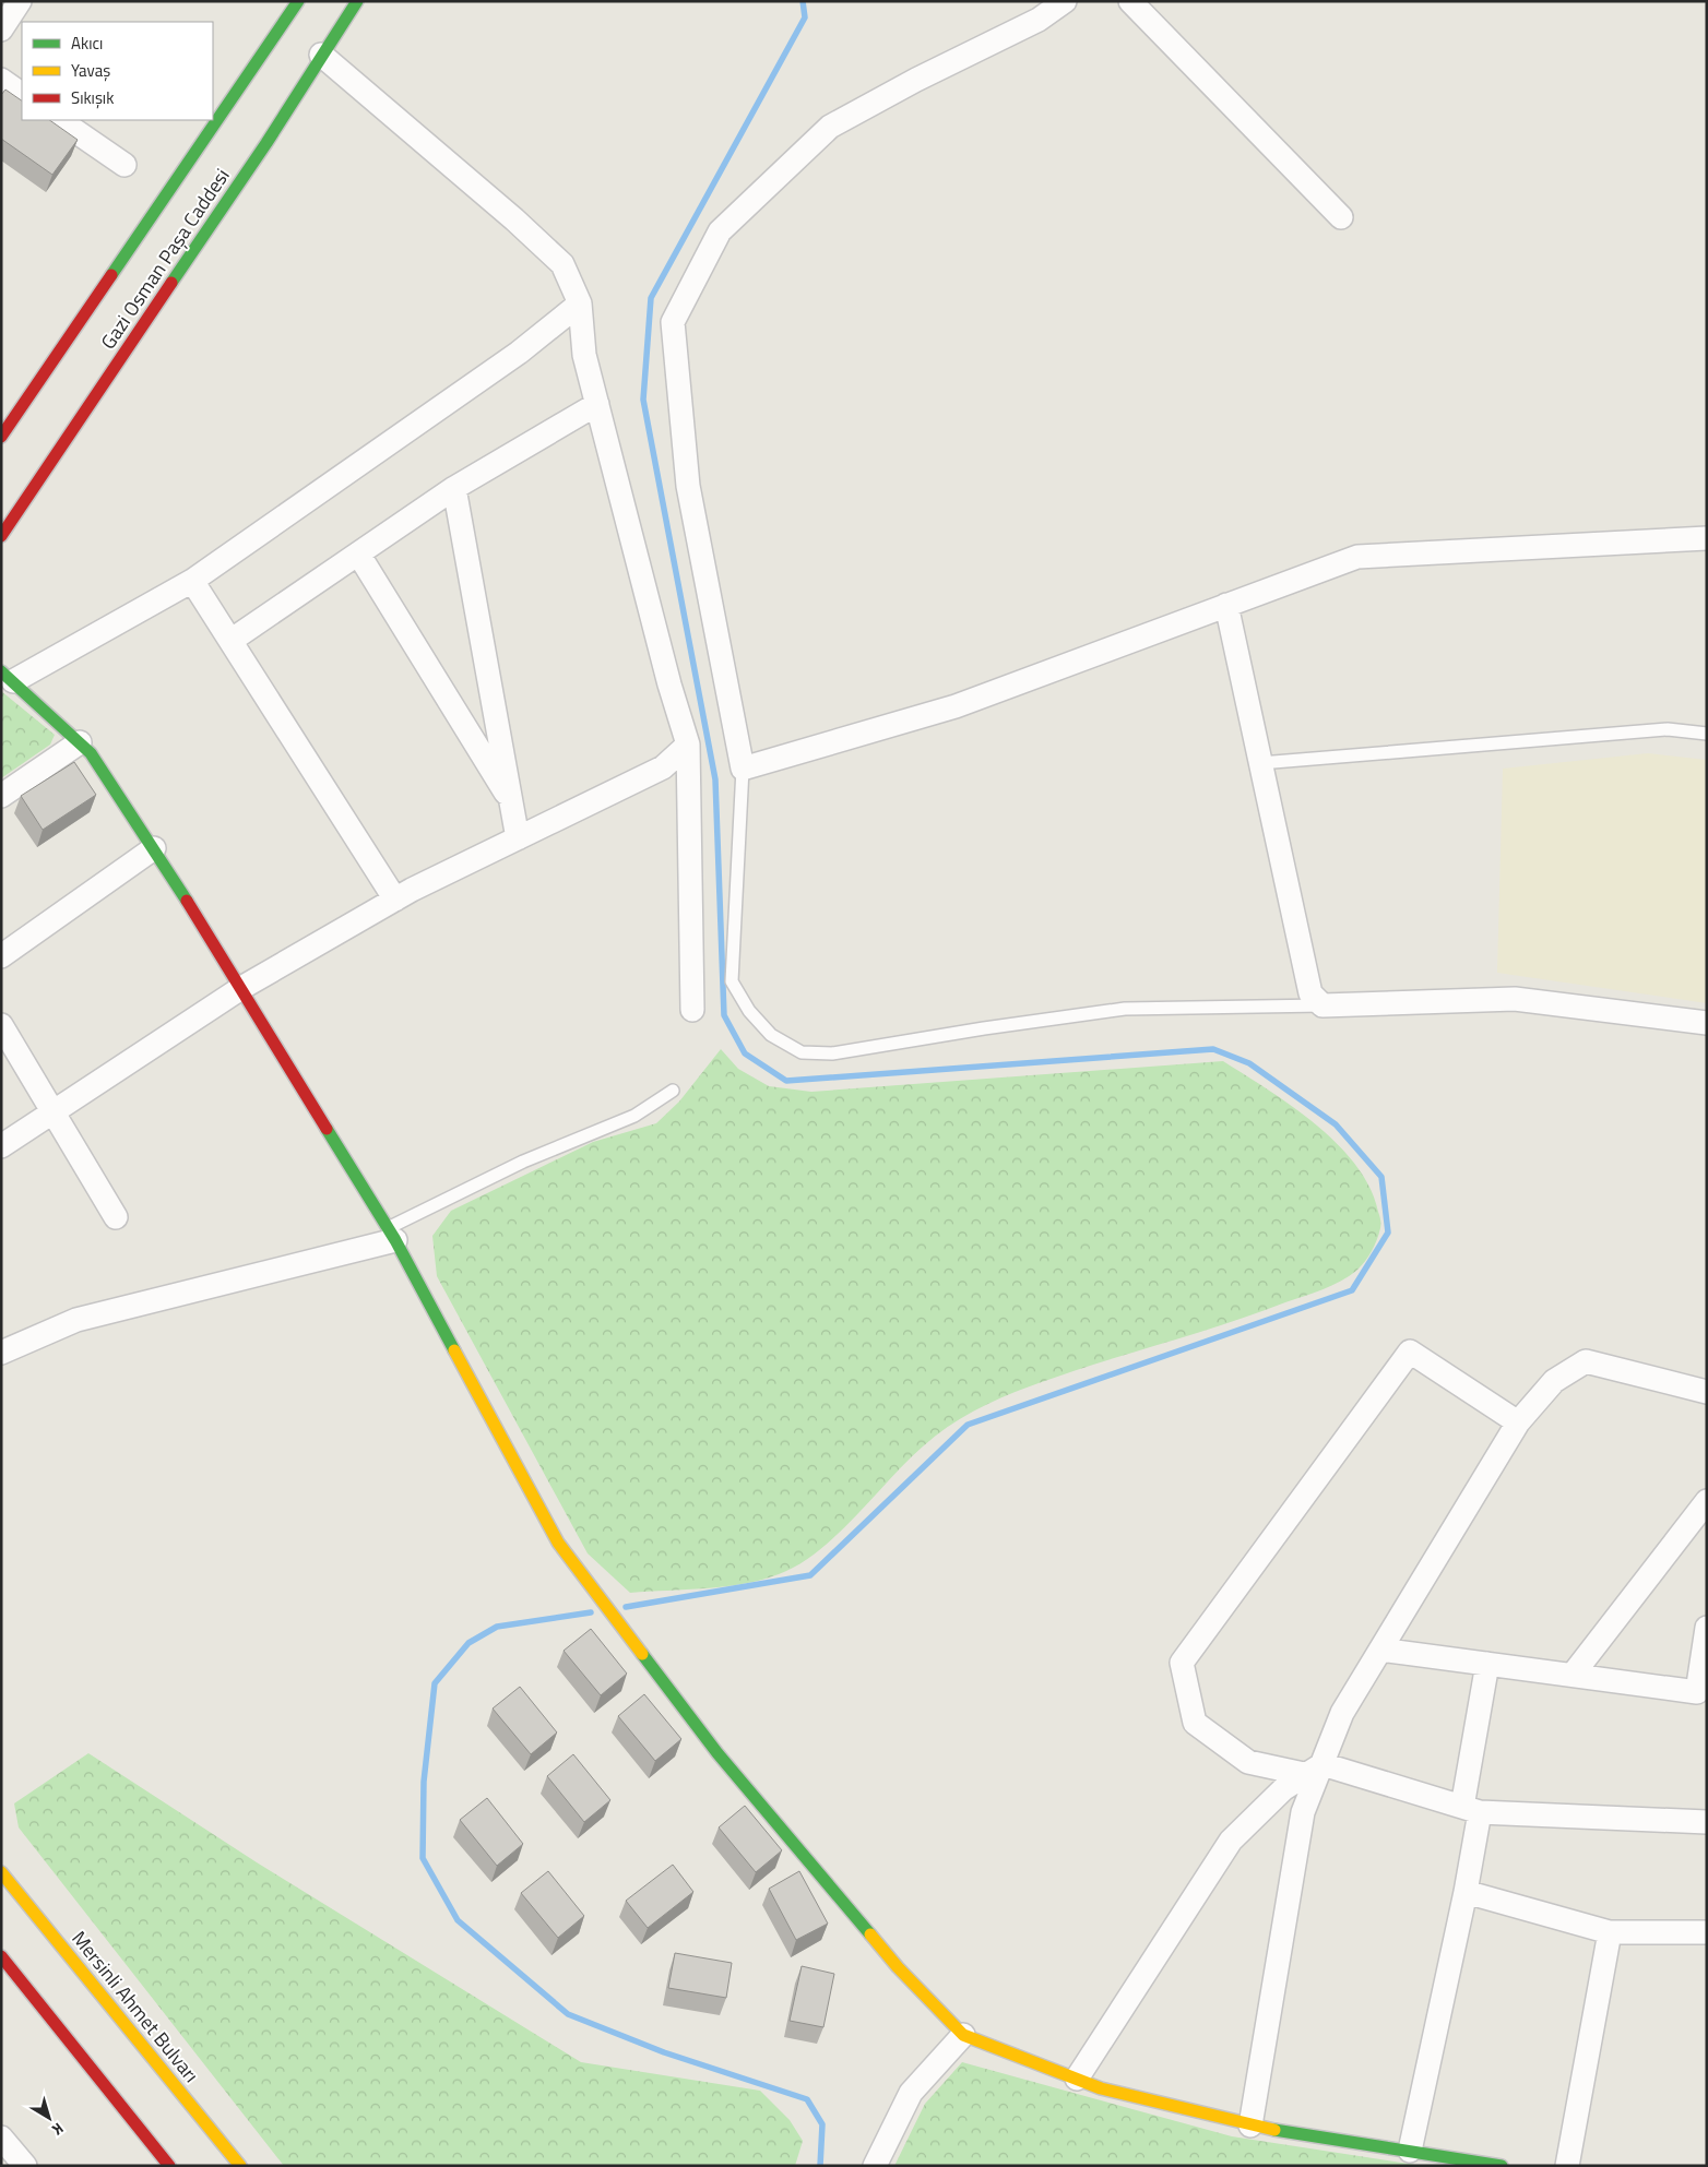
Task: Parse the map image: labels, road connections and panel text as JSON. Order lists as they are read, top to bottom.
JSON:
{
  "streets": {
    "street": ["Gazi Osman Paşa Caddesi", "Mersinli Ahmet Bulvarı"]
  },
  "legend": ["Akıcı", "Yavaş", "Sıkışık"],
  "north": "bottom right"
}
